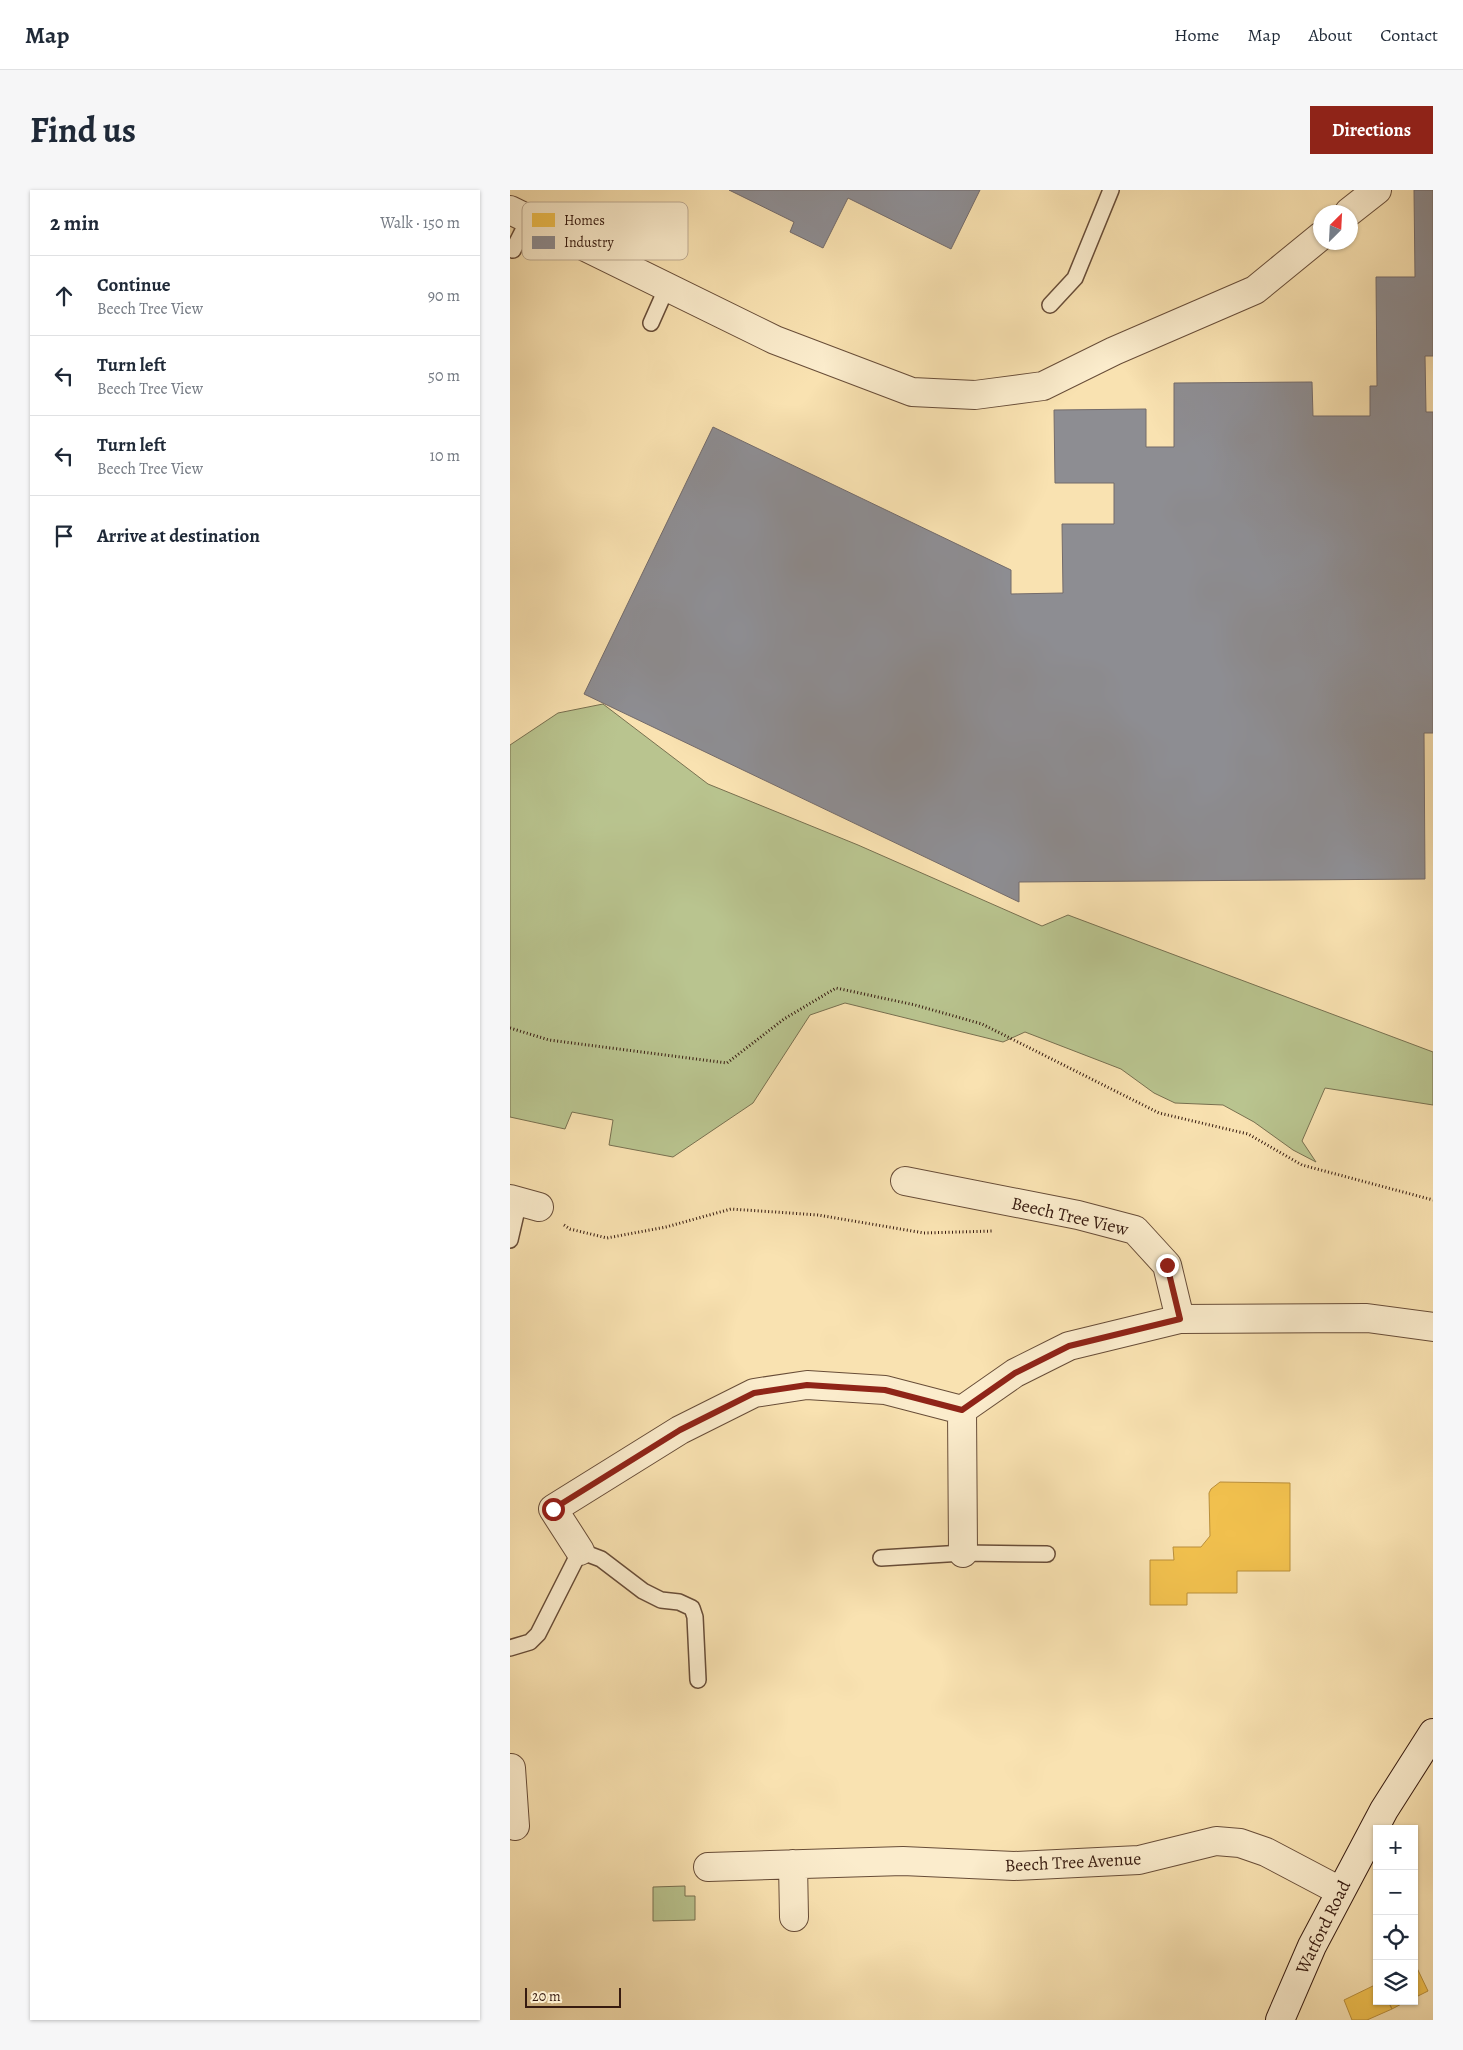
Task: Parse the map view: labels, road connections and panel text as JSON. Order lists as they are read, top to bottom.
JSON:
{
  "streets": {
    "street": ["Beech Tree View", "Beech Tree Avenue", "Watford Road"]
  },
  "crossings": [
    ["Beech Tree Avenue", "Watford Road"]
  ],
  "legend": ["Homes", "Industry"],
  "scale_bar": "20 m",
  "north": "top right",
  "page": {
    "header": "Map",
    "nav": [
      "Home",
      "Map",
      "About",
      "Contact"
    ],
    "title": "Find us",
    "buttons": "Directions",
    "heading": ["2 min", "Walk · 150 m"],
    "list": [
      ["Continue", "Beech Tree View", "90 m"],
      ["Turn left", "Beech Tree View", "50 m"],
      ["Turn left", "Beech Tree View", "10 m"],
      "Arrive at destination"
    ],
    "map_buttons": ["+", "−"],
    "scale": "20 m"
  }
}
